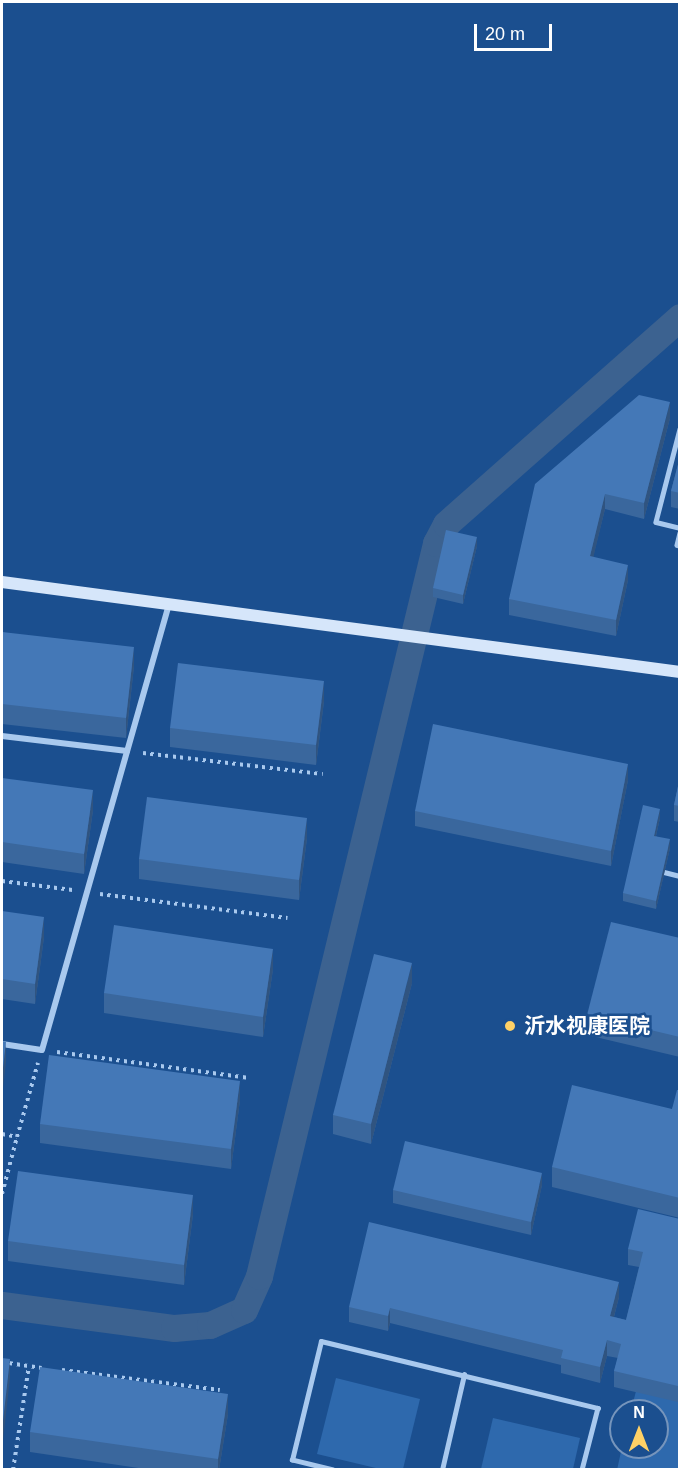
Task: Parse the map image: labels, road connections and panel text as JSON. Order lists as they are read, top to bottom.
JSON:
{
  "places": ["沂水视康医院"],
  "scale_bar": "20 m",
  "north": "top"
}
